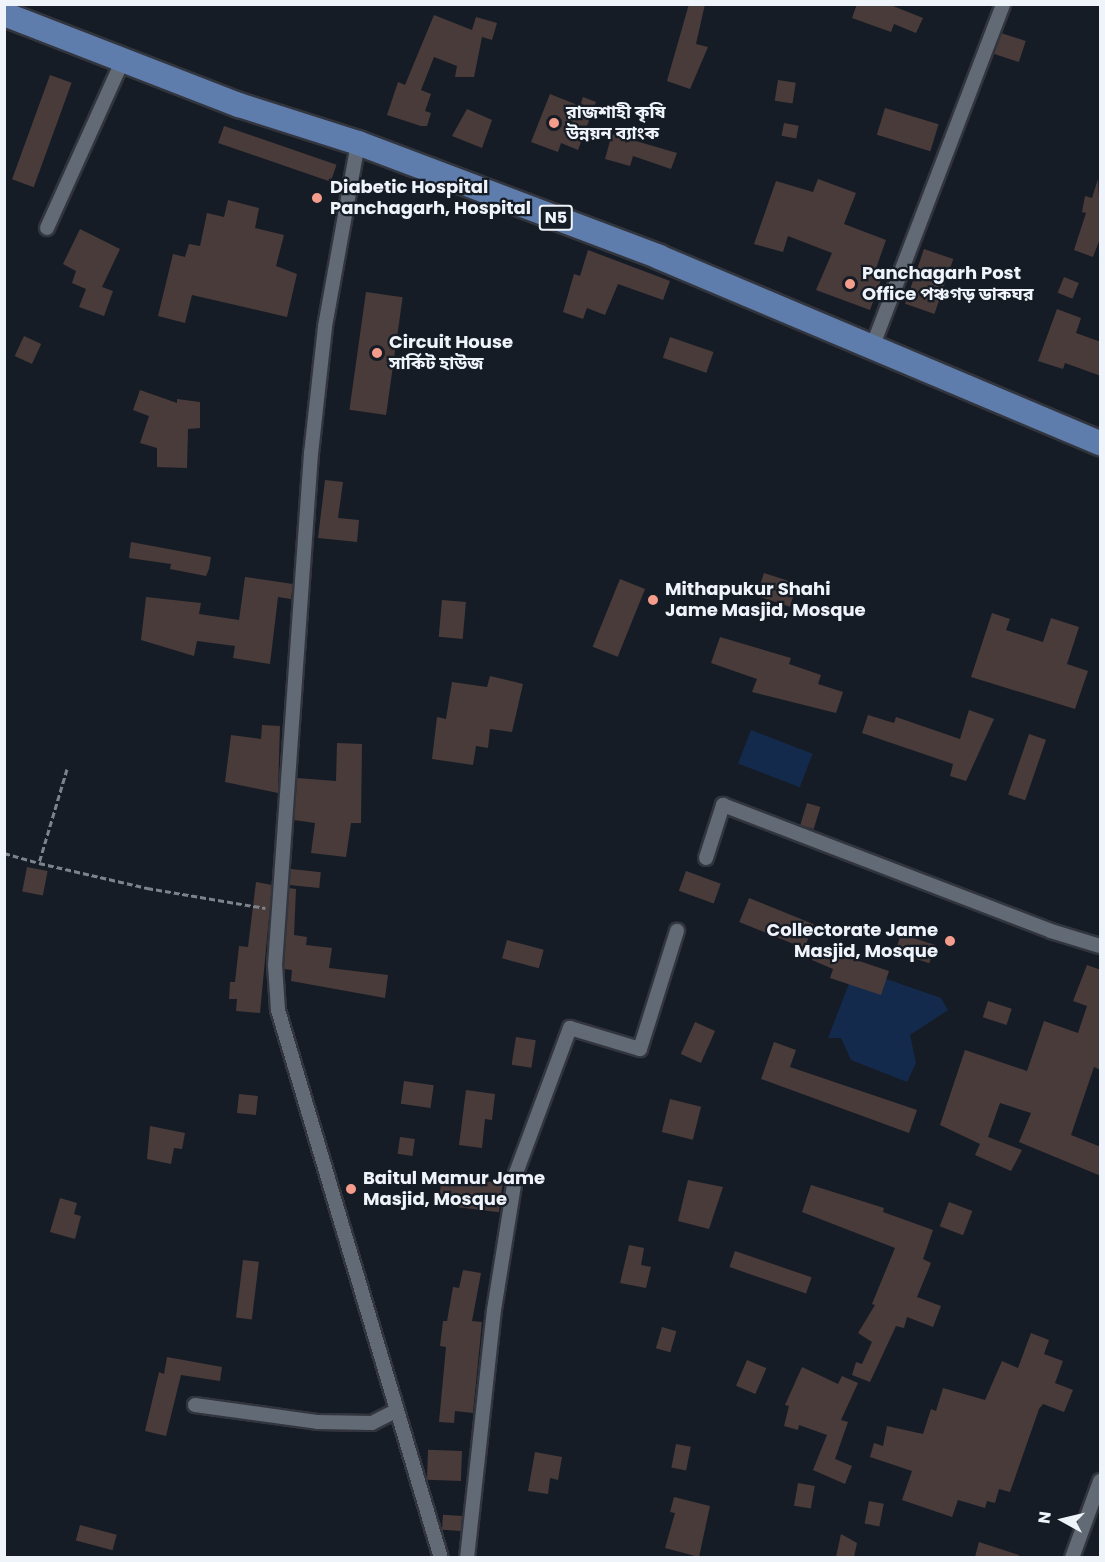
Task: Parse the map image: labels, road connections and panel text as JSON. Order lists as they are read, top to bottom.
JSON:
{
  "streets": {
    "highway": ["N5"]
  },
  "places": [
    "রাজশাহী কৃষি উন্নয়ন ব্যাংক",
    "Diabetic Hospital Panchagarh, Hospital",
    "Panchagarh Post Office পঞ্চগড় ডাকঘর",
    "Circuit House সার্কিট হাউজ",
    "Mithapukur Shahi Jame Masjid, Mosque",
    "Collectorate Jame Masjid, Mosque",
    "Baitul Mamur Jame Masjid, Mosque"
  ],
  "north": "left"
}
